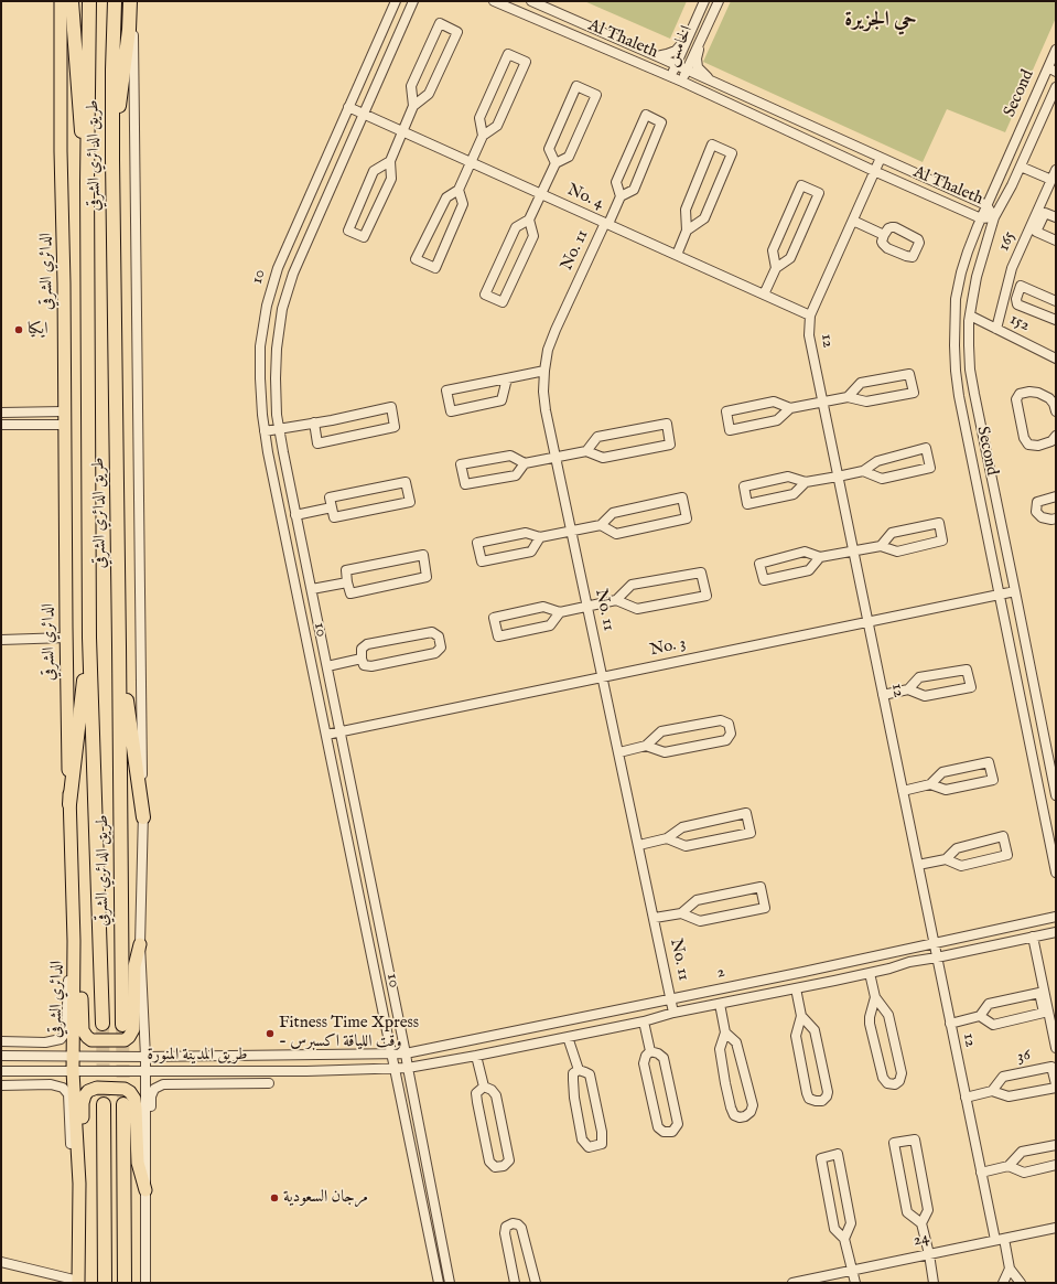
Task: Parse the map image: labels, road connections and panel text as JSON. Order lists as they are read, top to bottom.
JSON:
{
  "streets": {
    "highway": ["طريق الدائري الشرقي"],
    "main road": ["الدائري الشرقي"],
    "street": [
      "Al Thaleth",
      "الخامس",
      "Second",
      "No. 4",
      "165",
      "No. 11",
      "10",
      "152",
      "12",
      "No. 3",
      "2",
      "طريق المدينة المنورة",
      "36",
      "24"
    ]
  },
  "crossings": [
    ["Al Thaleth", "الخامس"],
    ["Al Thaleth", "Second"],
    ["Al Thaleth", "12"],
    ["Second", "152"],
    ["Second", "No. 3"],
    ["No. 4", "No. 11"],
    ["No. 4", "10"],
    ["No. 4", "12"],
    ["165", "152"],
    ["No. 11", "No. 3"],
    ["No. 11", "2"],
    ["الدائري الشرقي", "طريق المدينة المنورة"],
    ["10", "No. 3"],
    ["10", "2"],
    ["10", "طريق المدينة المنورة"],
    ["12", "No. 3"],
    ["12", "2"],
    ["12", "24"],
    ["2", "طريق المدينة المنورة"]
  ],
  "districts": ["حي الجزيرة"],
  "places": ["ايكيا", "Fitness Time Xpress - وقت اللياقة اكسبرس", "مرجان السعودية"]
}
